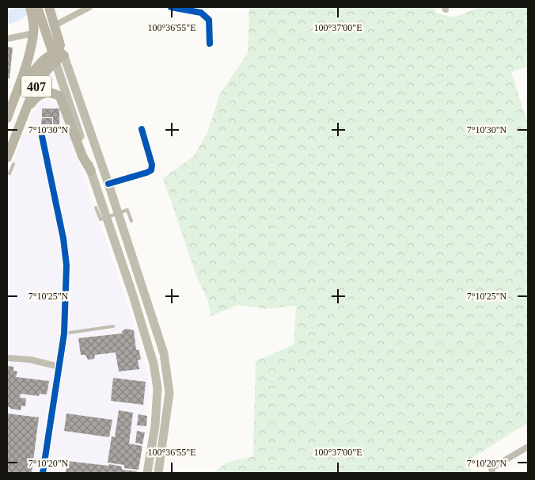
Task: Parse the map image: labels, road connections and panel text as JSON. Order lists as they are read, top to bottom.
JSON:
{
  "streets": {
    "main road": ["407"]
  },
  "coordinates": [
    "100°36'55\"E",
    "100°37'00\"E",
    "7°10'30\"N",
    "7°10'25\"N",
    "7°10'20\"N"
  ]
}
